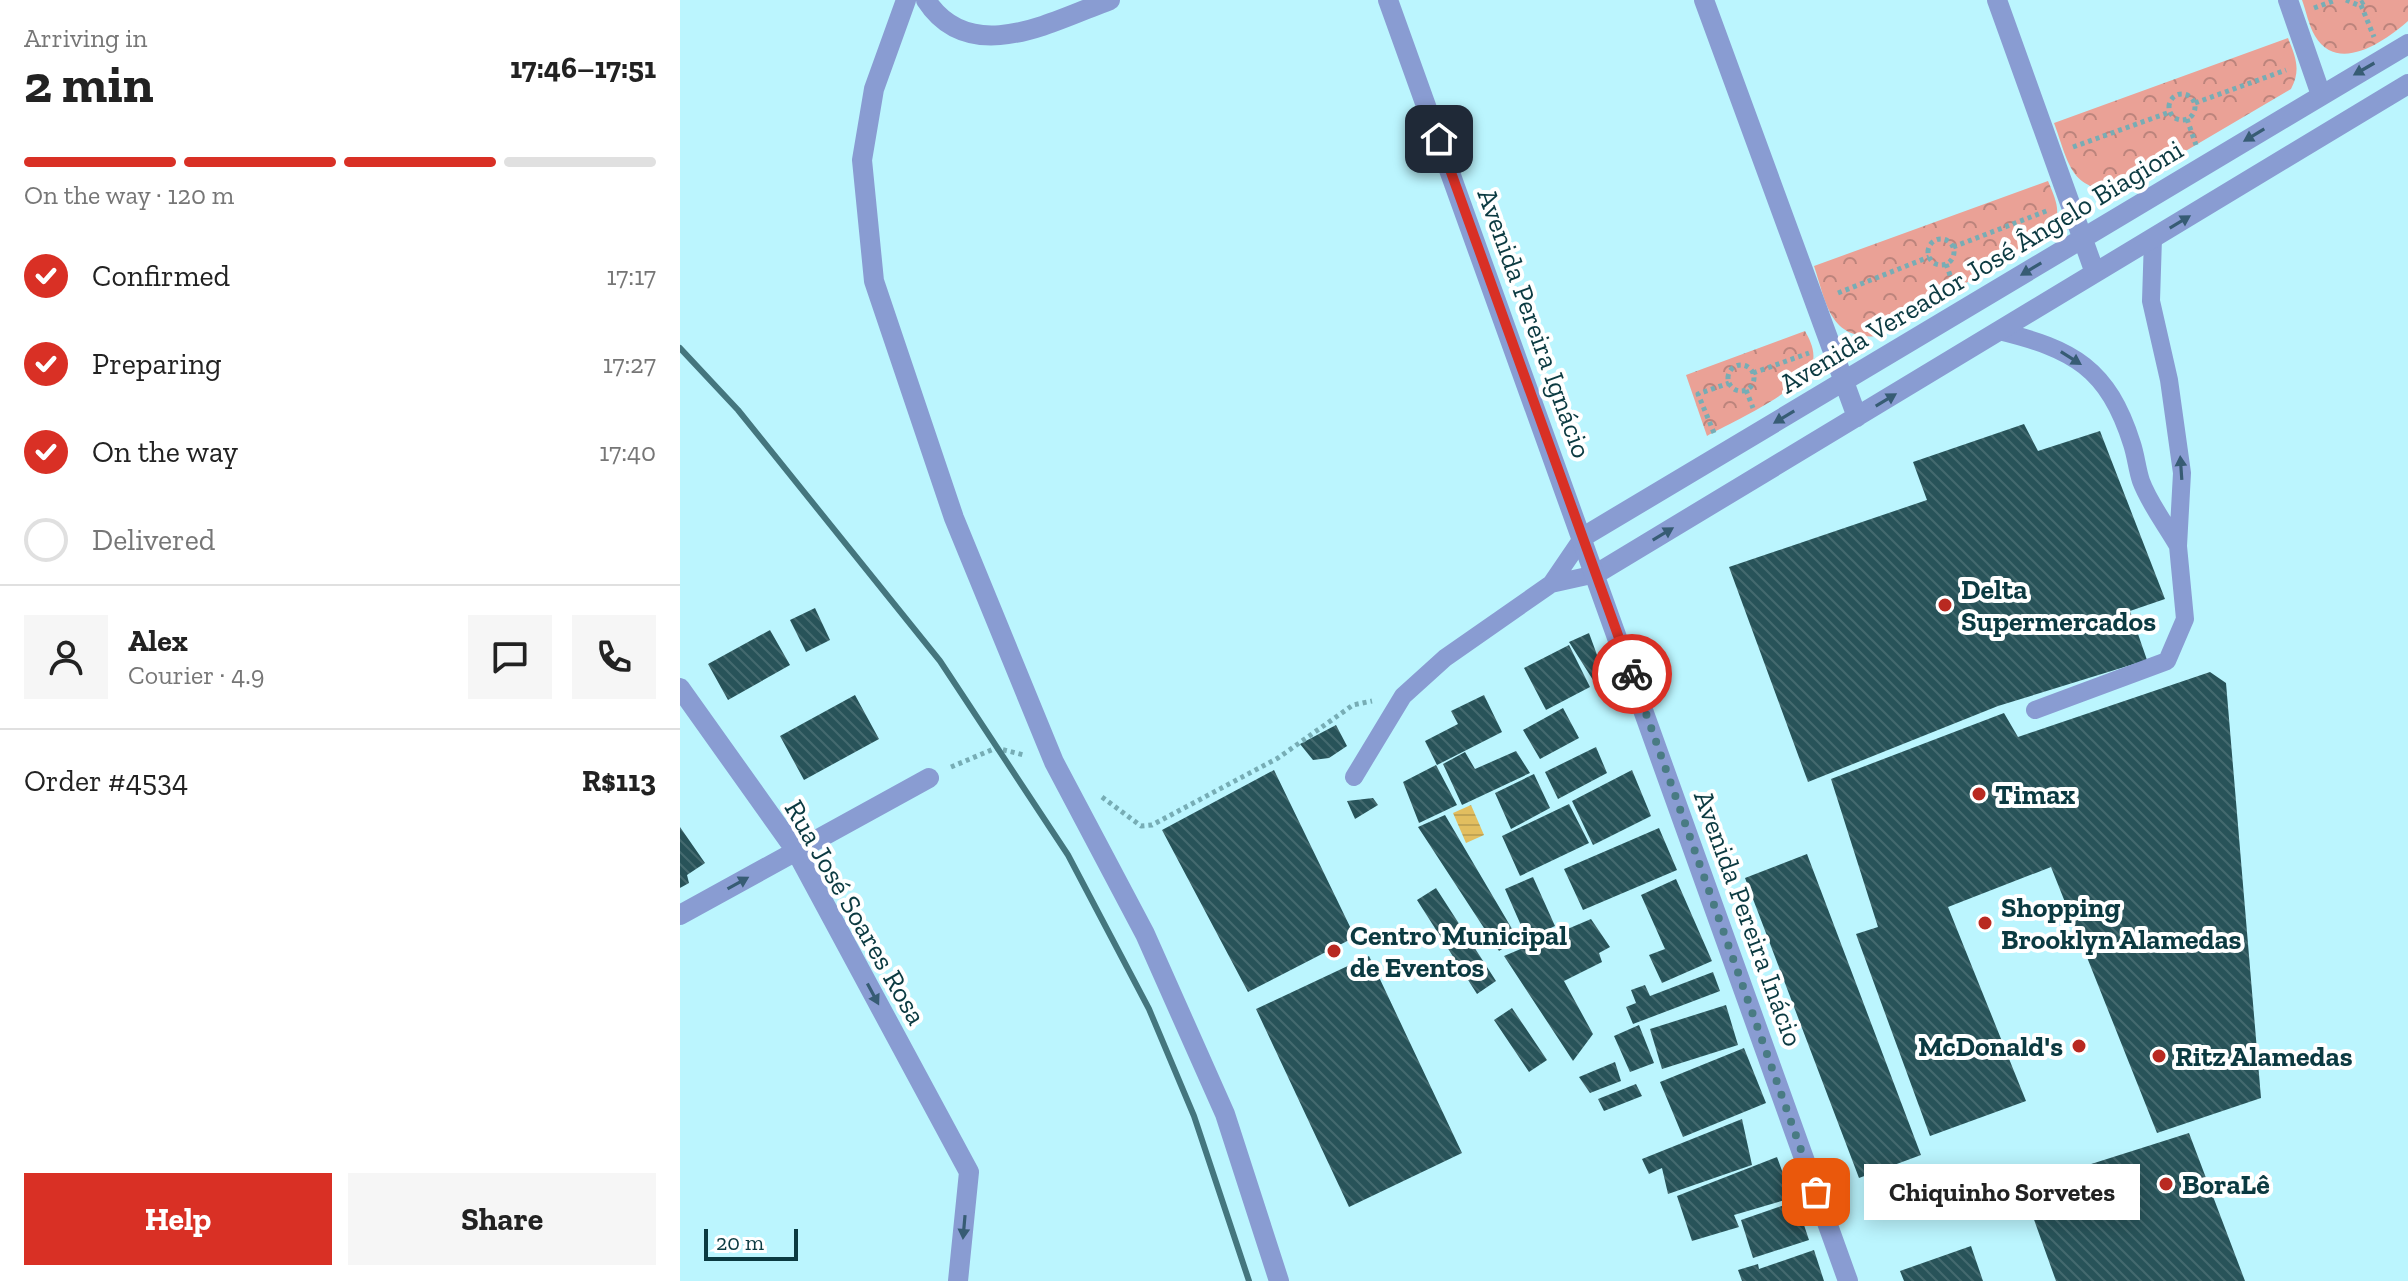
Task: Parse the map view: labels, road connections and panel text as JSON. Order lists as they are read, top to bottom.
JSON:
{
  "streets": {
    "street": [
      "Avenida Vereador José Ângelo Biagioni",
      "Avenida Pereira Ignácio",
      "Rua José Soares Rosa",
      "Avenida Pereira Inácio"
    ]
  },
  "crossings": [
    ["Avenida Vereador José Ângelo Biagioni", "Avenida Pereira Ignácio"],
    ["Avenida Pereira Ignácio", "Avenida Pereira Inácio"]
  ],
  "one_way": ["Rua José Soares Rosa"],
  "places": [
    "Delta Supermercados",
    "Timax",
    "Shopping Brooklyn Alamedas",
    "Centro Municipal de Eventos",
    "McDonald's",
    "Ritz Alamedas",
    "BoraLê",
    "Chiquinho Sorvetes"
  ],
  "scale_bar": "20 m",
  "page": {
    "heading": ["2 min", "Arriving in", "17:46–17:51"],
    "panel": [
      "Alex",
      "Courier · 4.9",
      "Order #4534",
      "R$113"
    ],
    "bar": "On the way · 120 m",
    "list": [
      ["Confirmed", "17:17"],
      ["Preparing", "17:27"],
      ["On the way", "17:40"],
      "Delivered"
    ],
    "buttons": ["Help", "Share"],
    "bubble": "Chiquinho Sorvetes",
    "scale": "20 m"
  }
}
